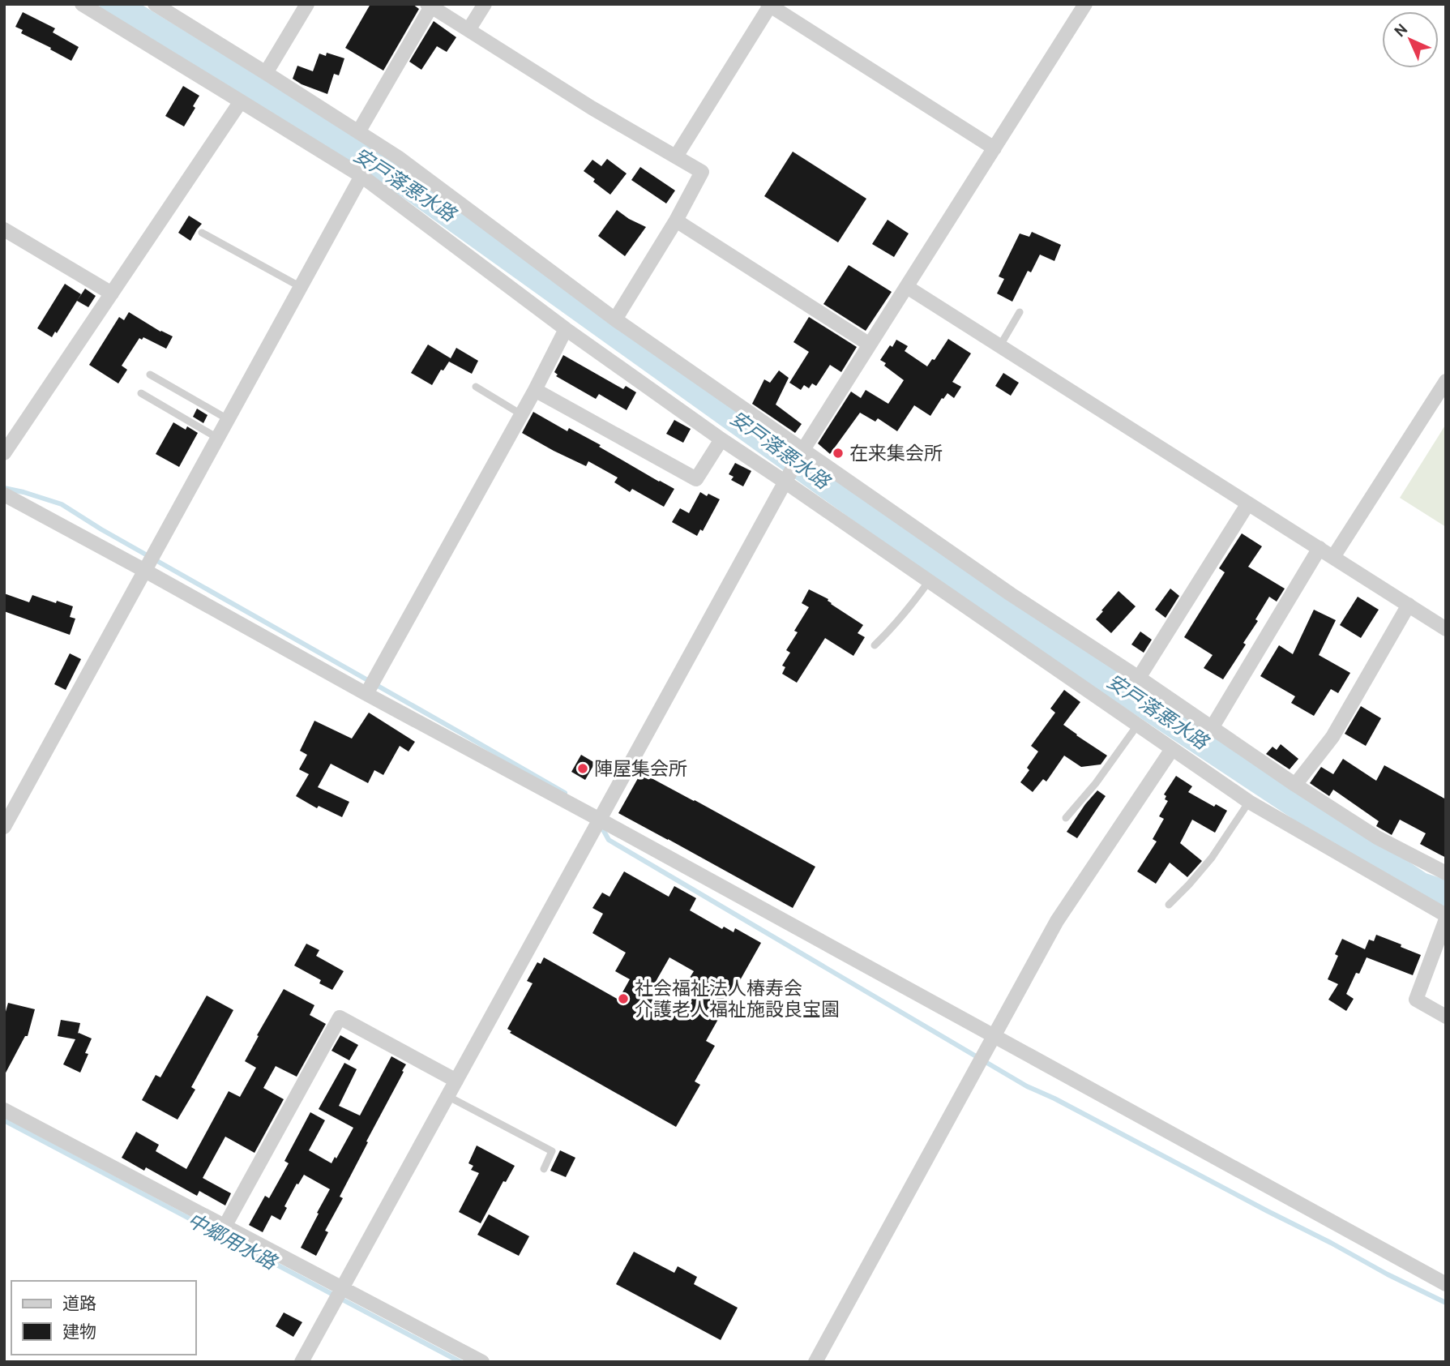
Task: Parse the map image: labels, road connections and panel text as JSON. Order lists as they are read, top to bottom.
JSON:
{
  "water": ["安戸落悪水路", "中郷用水路"],
  "places": ["在来集会所", "陣屋集会所", "社会福祉法人椿寿会 介護老人福祉施設良宝園"],
  "legend": ["道路", "建物"],
  "north": "top left"
}
